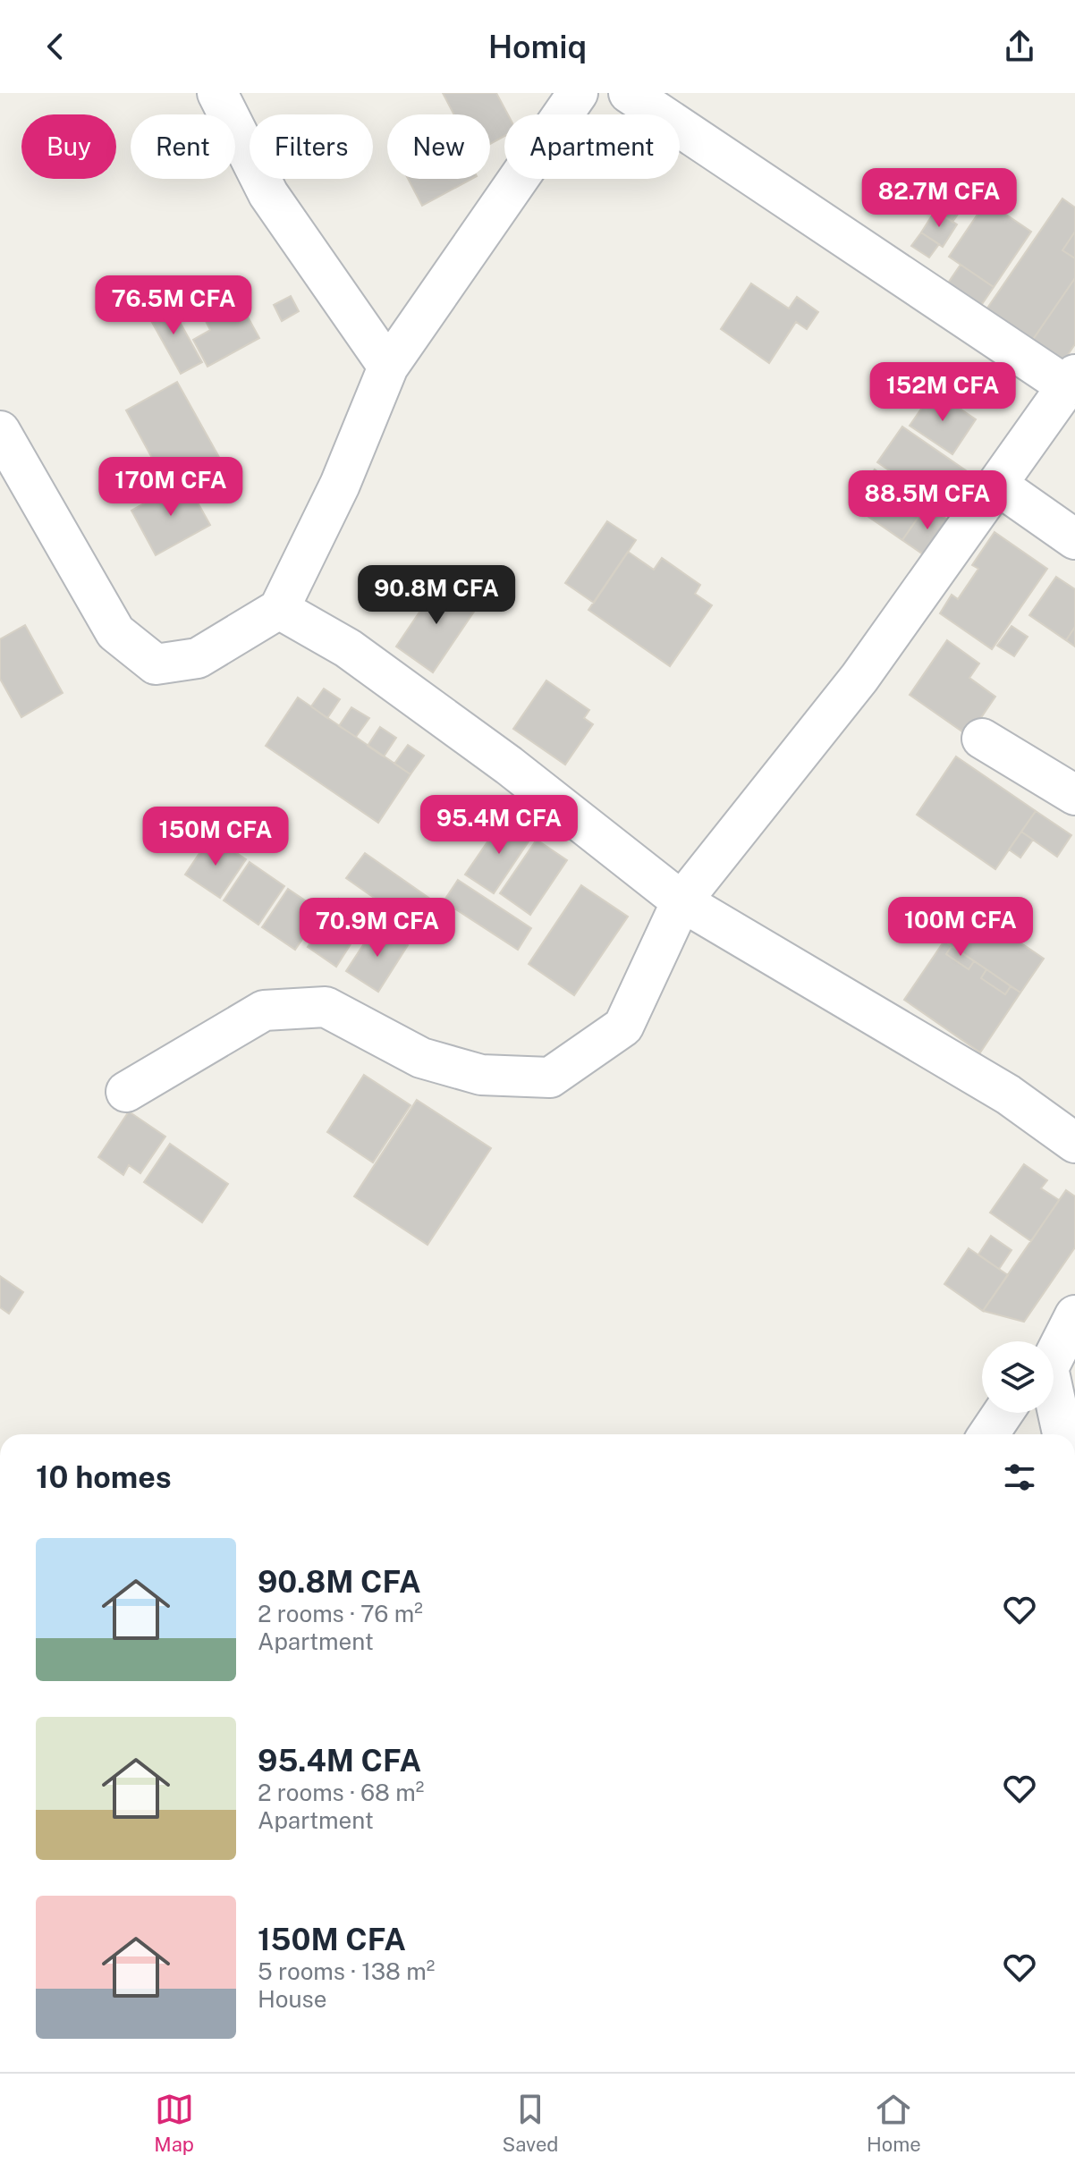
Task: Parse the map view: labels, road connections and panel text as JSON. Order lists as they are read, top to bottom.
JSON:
{
  "page": {
    "header": "Homiq",
    "chip": [
      "Buy",
      "Rent",
      "Filters",
      "New",
      "Apartment"
    ],
    "price": [
      "82.7M CFA",
      "76.5M CFA",
      "152M CFA",
      "170M CFA",
      "88.5M CFA",
      "90.8M CFA",
      "95.4M CFA",
      "150M CFA",
      "100M CFA",
      "70.9M CFA"
    ],
    "heading": "10 homes",
    "list": [
      {
        "name": "90.8M CFA",
        "note": "2 rooms · 76 m² · Apartment"
      },
      {
        "name": "95.4M CFA",
        "note": "2 rooms · 68 m² · Apartment"
      },
      {
        "name": "150M CFA",
        "note": "5 rooms · 138 m² · House"
      }
    ],
    "tabs": ["Map", "Saved", "Home"]
  }
}
